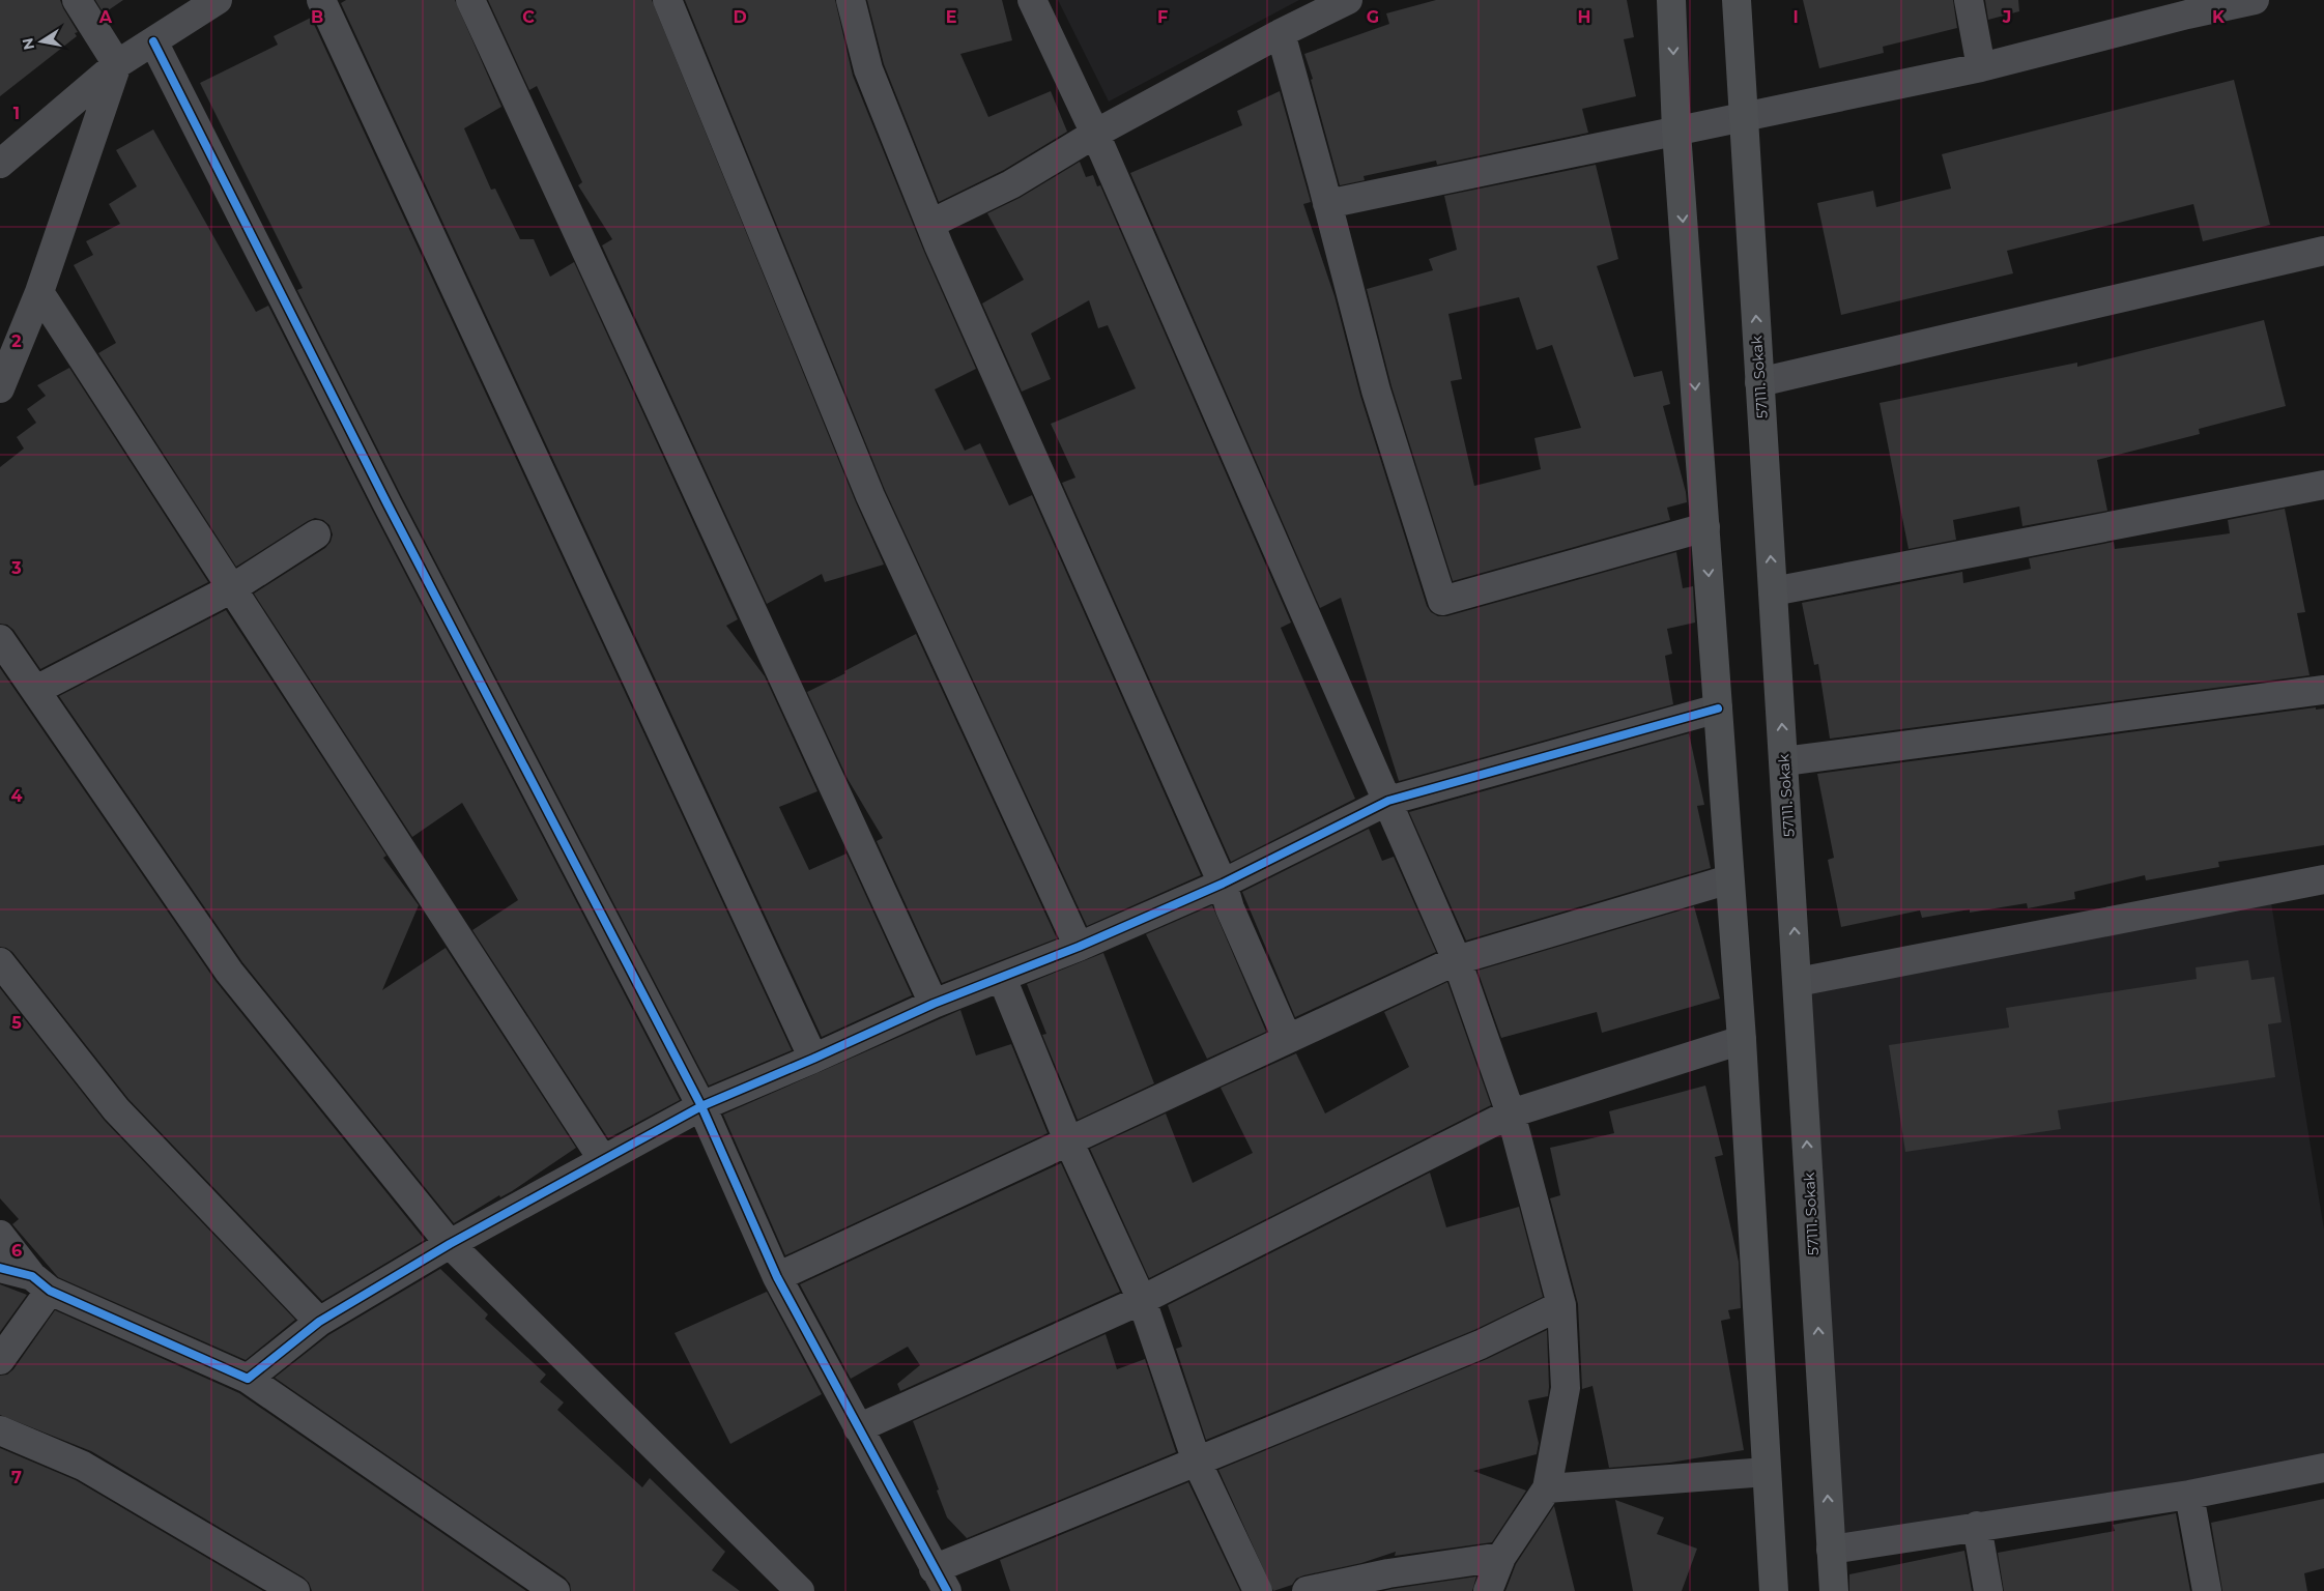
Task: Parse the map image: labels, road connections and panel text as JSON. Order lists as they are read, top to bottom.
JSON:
{
  "streets": {
    "main road": ["57111. Sokak"]
  },
  "north": "left",
  "grid": {
    "columns": [
      "A",
      "B",
      "C",
      "D",
      "E",
      "F",
      "G",
      "H",
      "I",
      "J",
      "K"
    ],
    "rows": [
      "1",
      "2",
      "3",
      "4",
      "5",
      "6",
      "7"
    ]
  }
}
